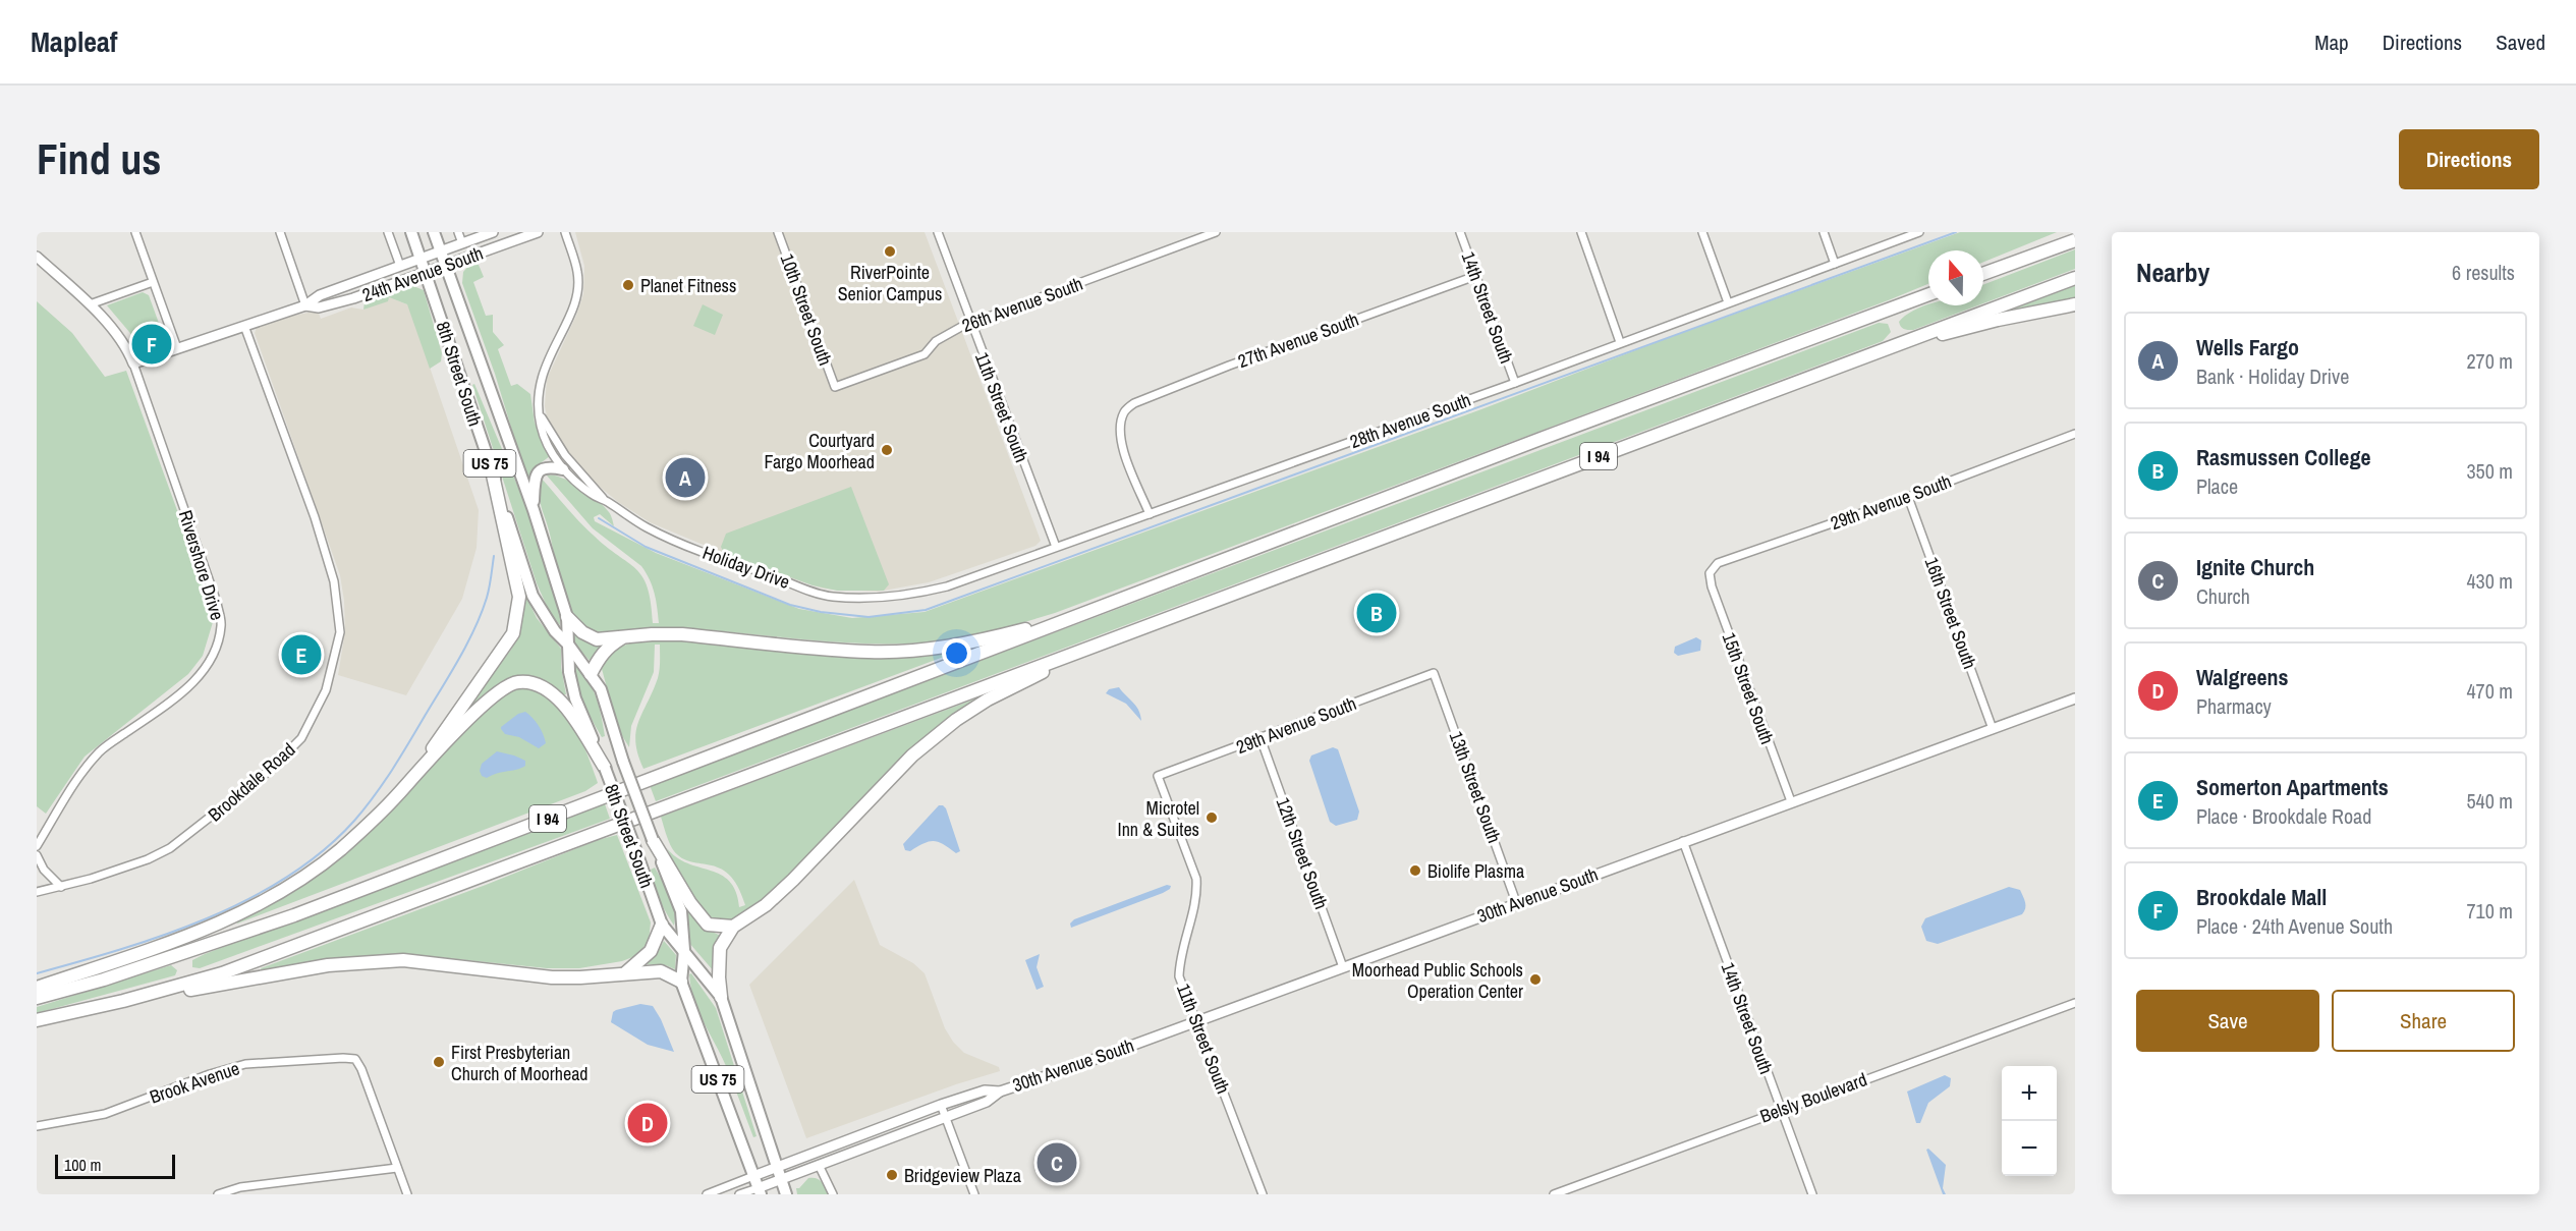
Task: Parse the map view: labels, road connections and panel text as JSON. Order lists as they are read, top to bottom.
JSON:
{
  "streets": {
    "highway": ["I 94"],
    "main road": ["8th Street South", "US 75"],
    "street": [
      "24th Avenue South",
      "26th Avenue South",
      "14th Street South",
      "10th Street South",
      "27th Avenue South",
      "11th Street South",
      "28th Avenue South",
      "29th Avenue South",
      "Rivershore Drive",
      "Holiday Drive",
      "16th Street South",
      "15th Street South",
      "Brookdale Road",
      "13th Street South",
      "12th Street South",
      "30th Avenue South",
      "Brook Avenue",
      "Belsly Boulevard"
    ]
  },
  "crossings": [
    ["24th Avenue South", "8th Street South"],
    ["24th Avenue South", "Rivershore Drive"],
    ["24th Avenue South", "Brookdale Road"],
    ["26th Avenue South", "10th Street South"],
    ["26th Avenue South", "11th Street South"],
    ["14th Street South", "27th Avenue South"],
    ["14th Street South", "28th Avenue South"],
    ["14th Street South", "30th Avenue South"],
    ["14th Street South", "Belsly Boulevard"],
    ["27th Avenue South", "28th Avenue South"],
    ["8th Street South", "30th Avenue South"],
    ["11th Street South", "28th Avenue South"],
    ["11th Street South", "29th Avenue South"],
    ["11th Street South", "30th Avenue South"],
    ["28th Avenue South", "Holiday Drive"],
    ["29th Avenue South", "16th Street South"],
    ["29th Avenue South", "15th Street South"],
    ["29th Avenue South", "13th Street South"],
    ["29th Avenue South", "12th Street South"],
    ["16th Street South", "30th Avenue South"],
    ["15th Street South", "30th Avenue South"],
    ["13th Street South", "30th Avenue South"],
    ["12th Street South", "30th Avenue South"]
  ],
  "places": [
    "RiverPointe Senior Campus",
    "Planet Fitness",
    "Courtyard Fargo Moorhead",
    "Microtel Inn & Suites",
    "Biolife Plasma",
    "Moorhead Public Schools Operation Center",
    "First Presbyterian Church of Moorhead",
    "Bridgeview Plaza"
  ],
  "scale_bar": "100 m",
  "north": "top",
  "page": {
    "header": "Mapleaf",
    "nav": ["Map", "Directions", "Saved"],
    "buttons": [
      "Directions",
      ["Save", "Share"]
    ],
    "title": "Find us",
    "heading": ["Nearby", "6 results"],
    "list": [
      {
        "mark": "A",
        "name": "Wells Fargo",
        "note": "Bank · Holiday Drive",
        "value": "270 m"
      },
      {
        "mark": "B",
        "name": "Rasmussen College",
        "note": "Place",
        "value": "350 m"
      },
      {
        "mark": "C",
        "name": "Ignite Church",
        "note": "Church",
        "value": "430 m"
      },
      {
        "mark": "D",
        "name": "Walgreens",
        "note": "Pharmacy",
        "value": "470 m"
      },
      {
        "mark": "E",
        "name": "Somerton Apartments",
        "note": "Place · Brookdale Road",
        "value": "540 m"
      },
      {
        "mark": "F",
        "name": "Brookdale Mall",
        "note": "Place · 24th Avenue South",
        "value": "710 m"
      }
    ],
    "pins": [
      "F",
      "A",
      "B",
      "E",
      "D",
      "C"
    ],
    "map_buttons": ["+", "−"],
    "scale": "100 m"
  }
}
